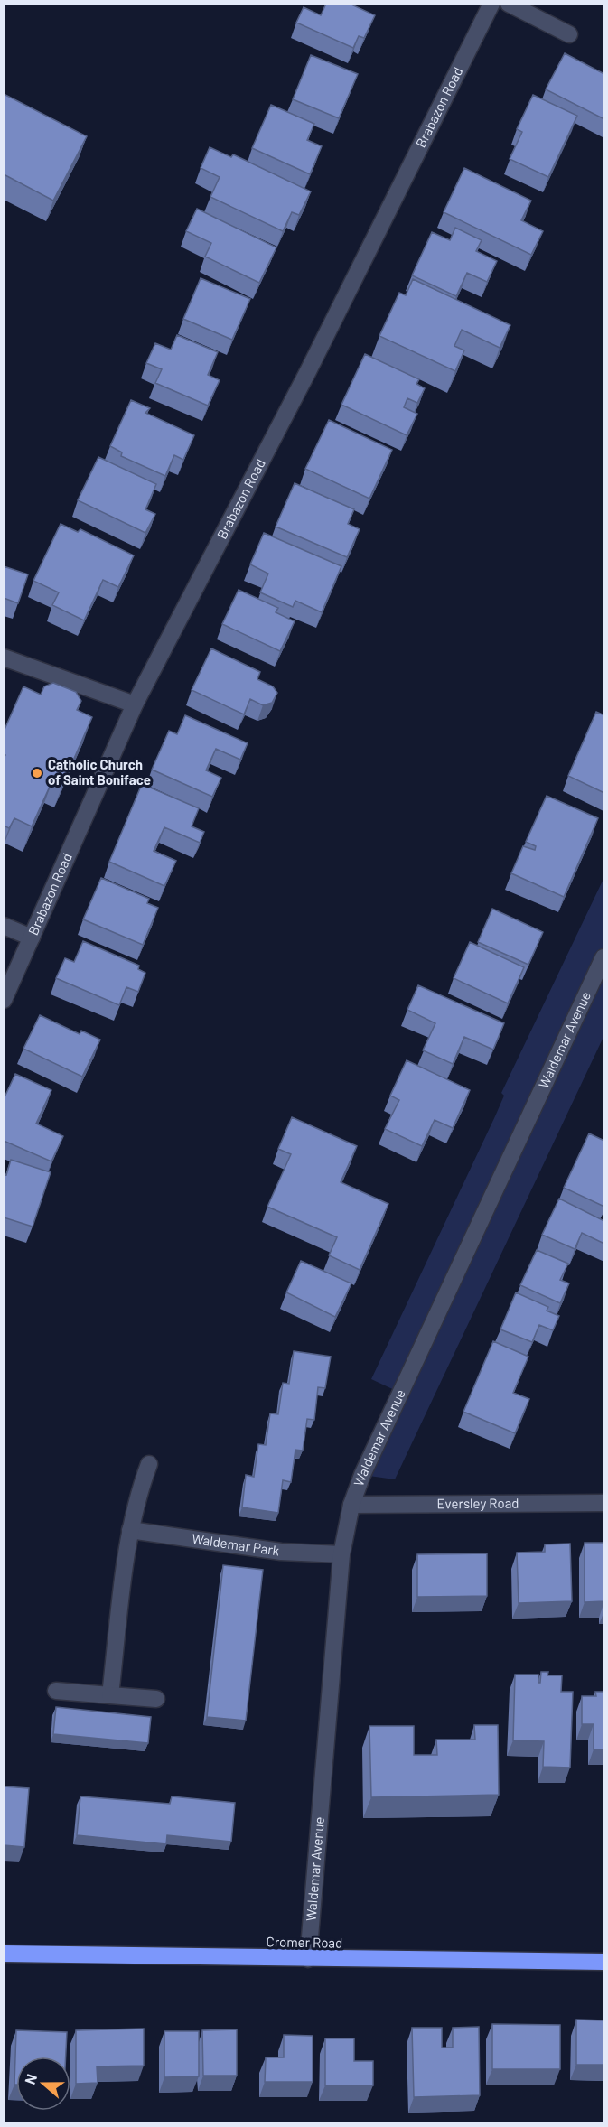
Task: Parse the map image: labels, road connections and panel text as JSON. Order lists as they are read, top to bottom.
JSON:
{
  "streets": {
    "highway": ["Cromer Road"],
    "street": [
      "Brabazon Road",
      "Waldemar Avenue",
      "Eversley Road",
      "Waldemar Park"
    ]
  },
  "crossings": [
    ["Waldemar Avenue", "Eversley Road"],
    ["Waldemar Avenue", "Waldemar Park"],
    ["Waldemar Avenue", "Cromer Road"]
  ],
  "places": ["Catholic Church of Saint Boniface"],
  "north": "left"
}
